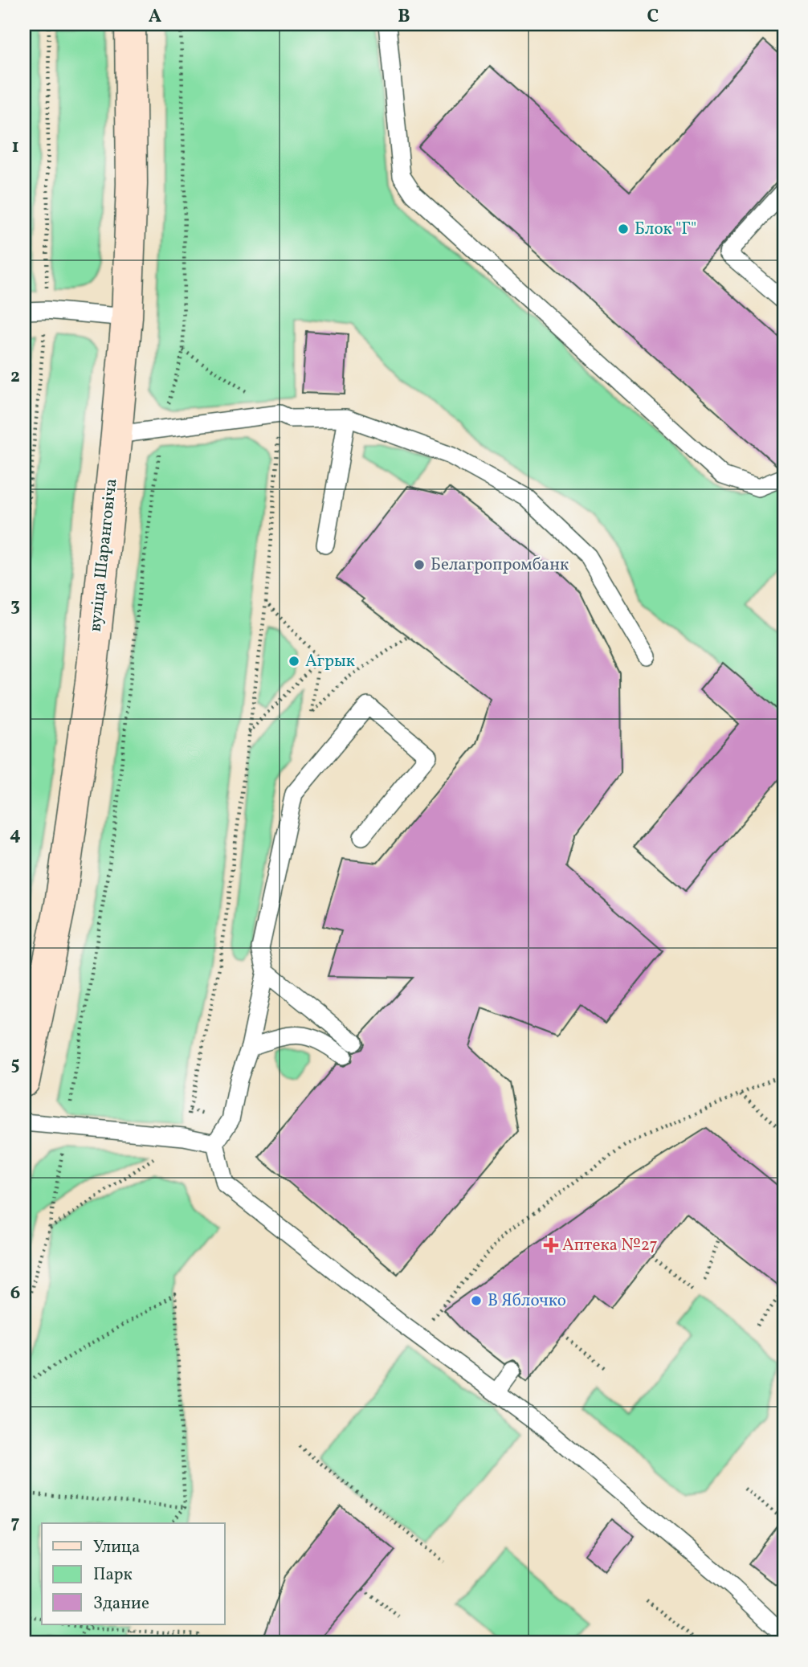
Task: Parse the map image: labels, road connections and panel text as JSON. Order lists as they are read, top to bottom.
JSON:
{
  "streets": {
    "main road": ["вуліца Шаранговіча"]
  },
  "places": {
    "other": [
      "Блок \"Г\"",
      "Белагропромбанк",
      "Агрык",
      "В Яблочко"
    ],
    "health": ["Аптека №27"]
  },
  "legend": ["Улица", "Парк", "Здание"],
  "grid": {
    "columns": ["A", "B", "C"],
    "rows": [
      "1",
      "2",
      "3",
      "4",
      "5",
      "6",
      "7"
    ]
  }
}
